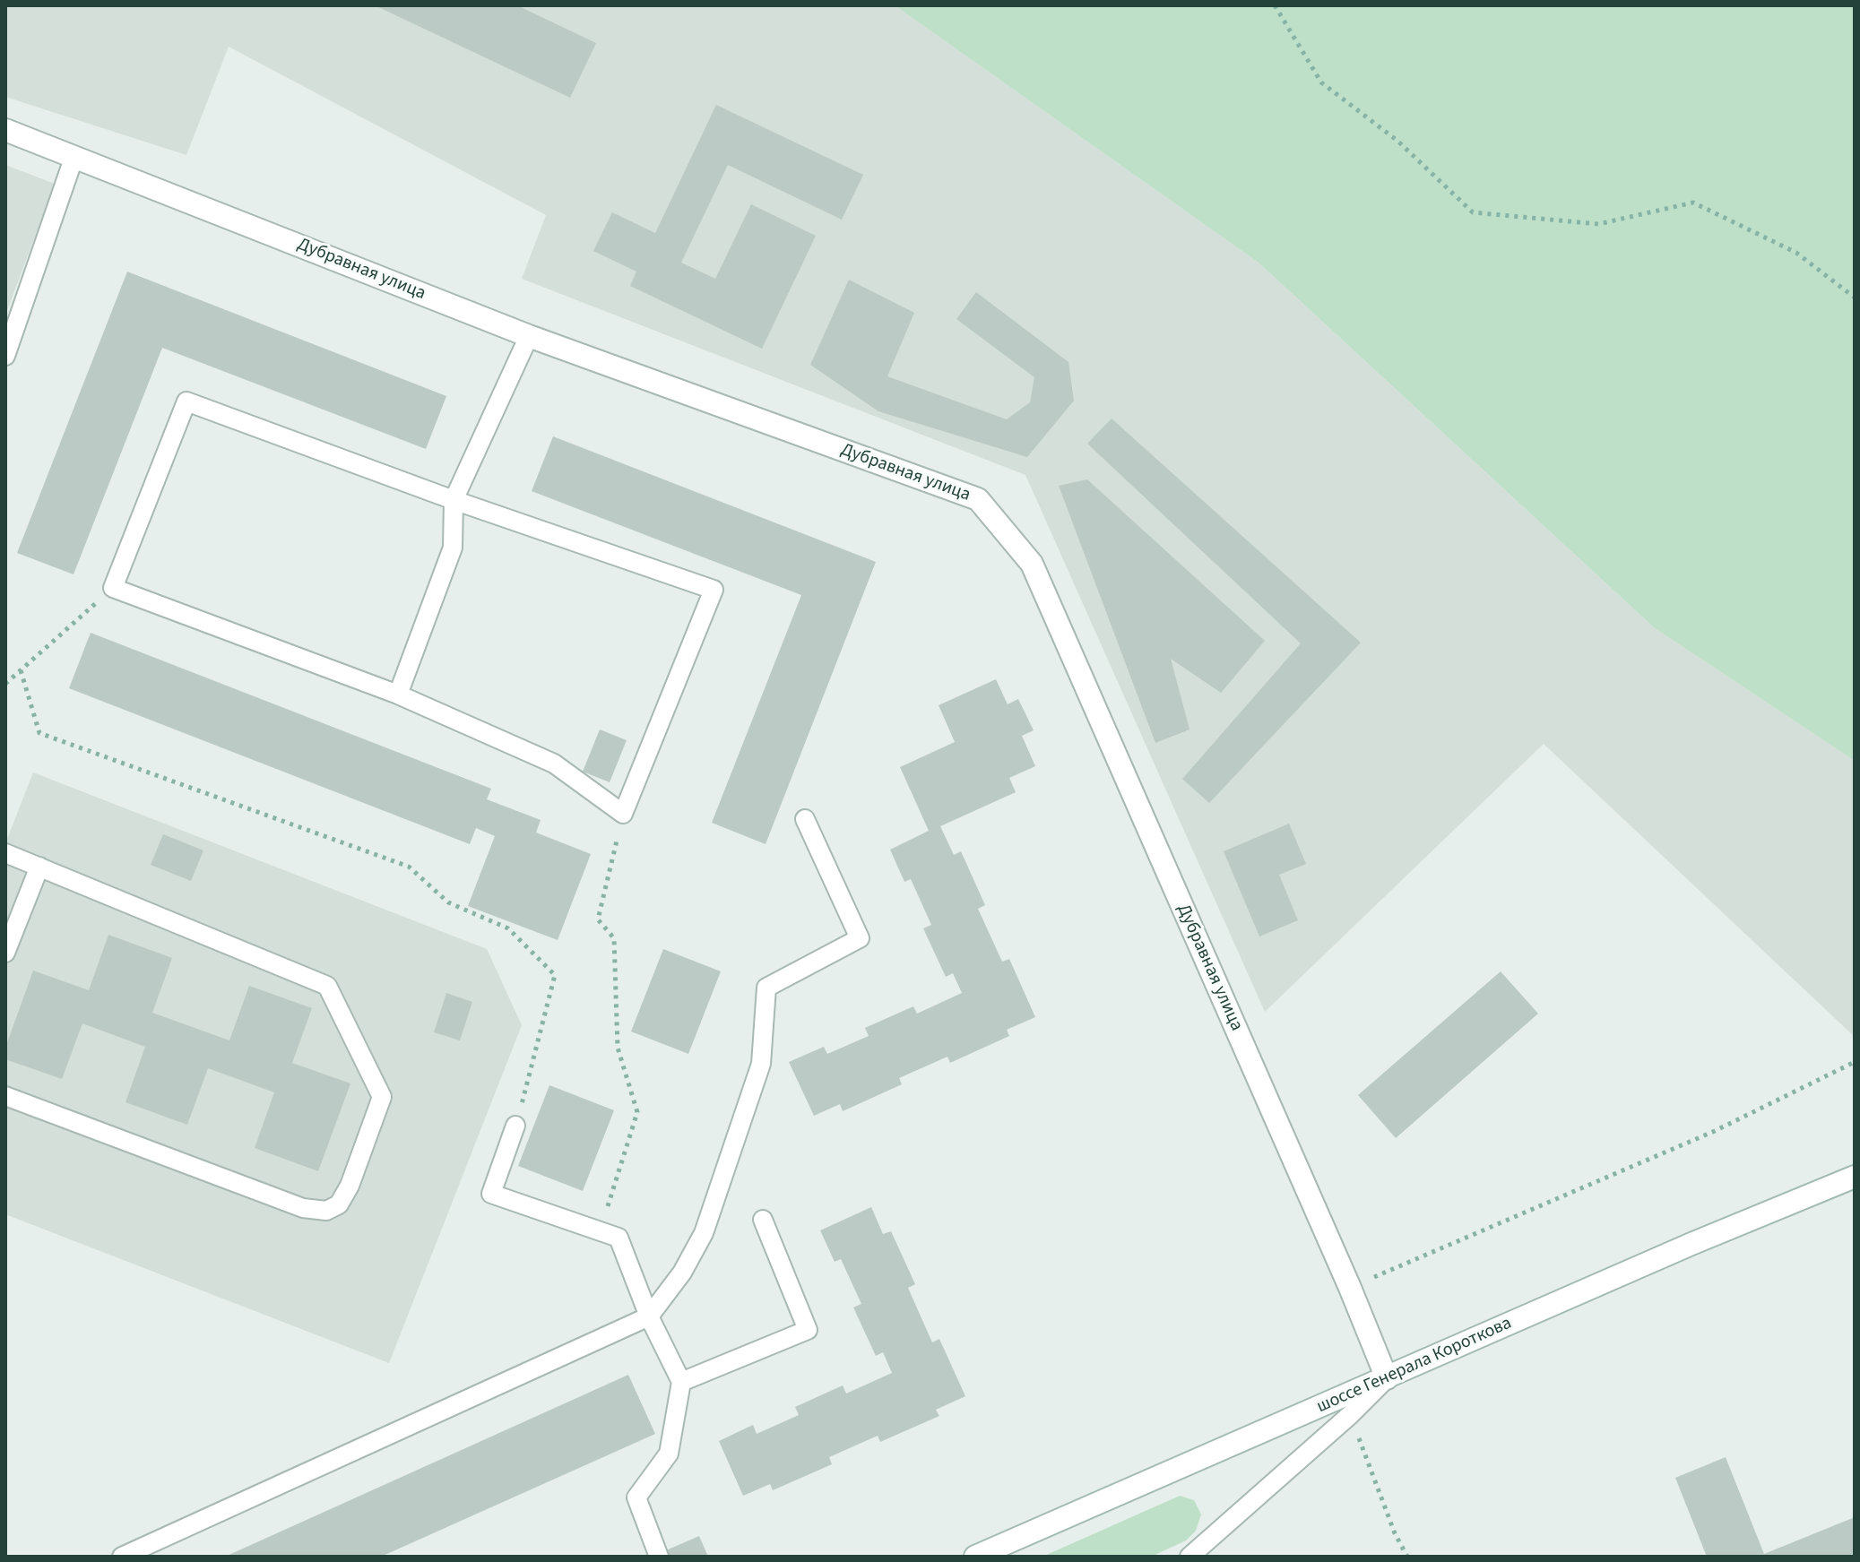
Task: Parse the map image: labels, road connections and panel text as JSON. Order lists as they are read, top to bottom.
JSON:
{
  "streets": {
    "street": ["Дубравная улица", "шоссе Генерала Короткова"]
  },
  "crossings": [
    ["Дубравная улица", "шоссе Генерала Короткова"]
  ]
}
